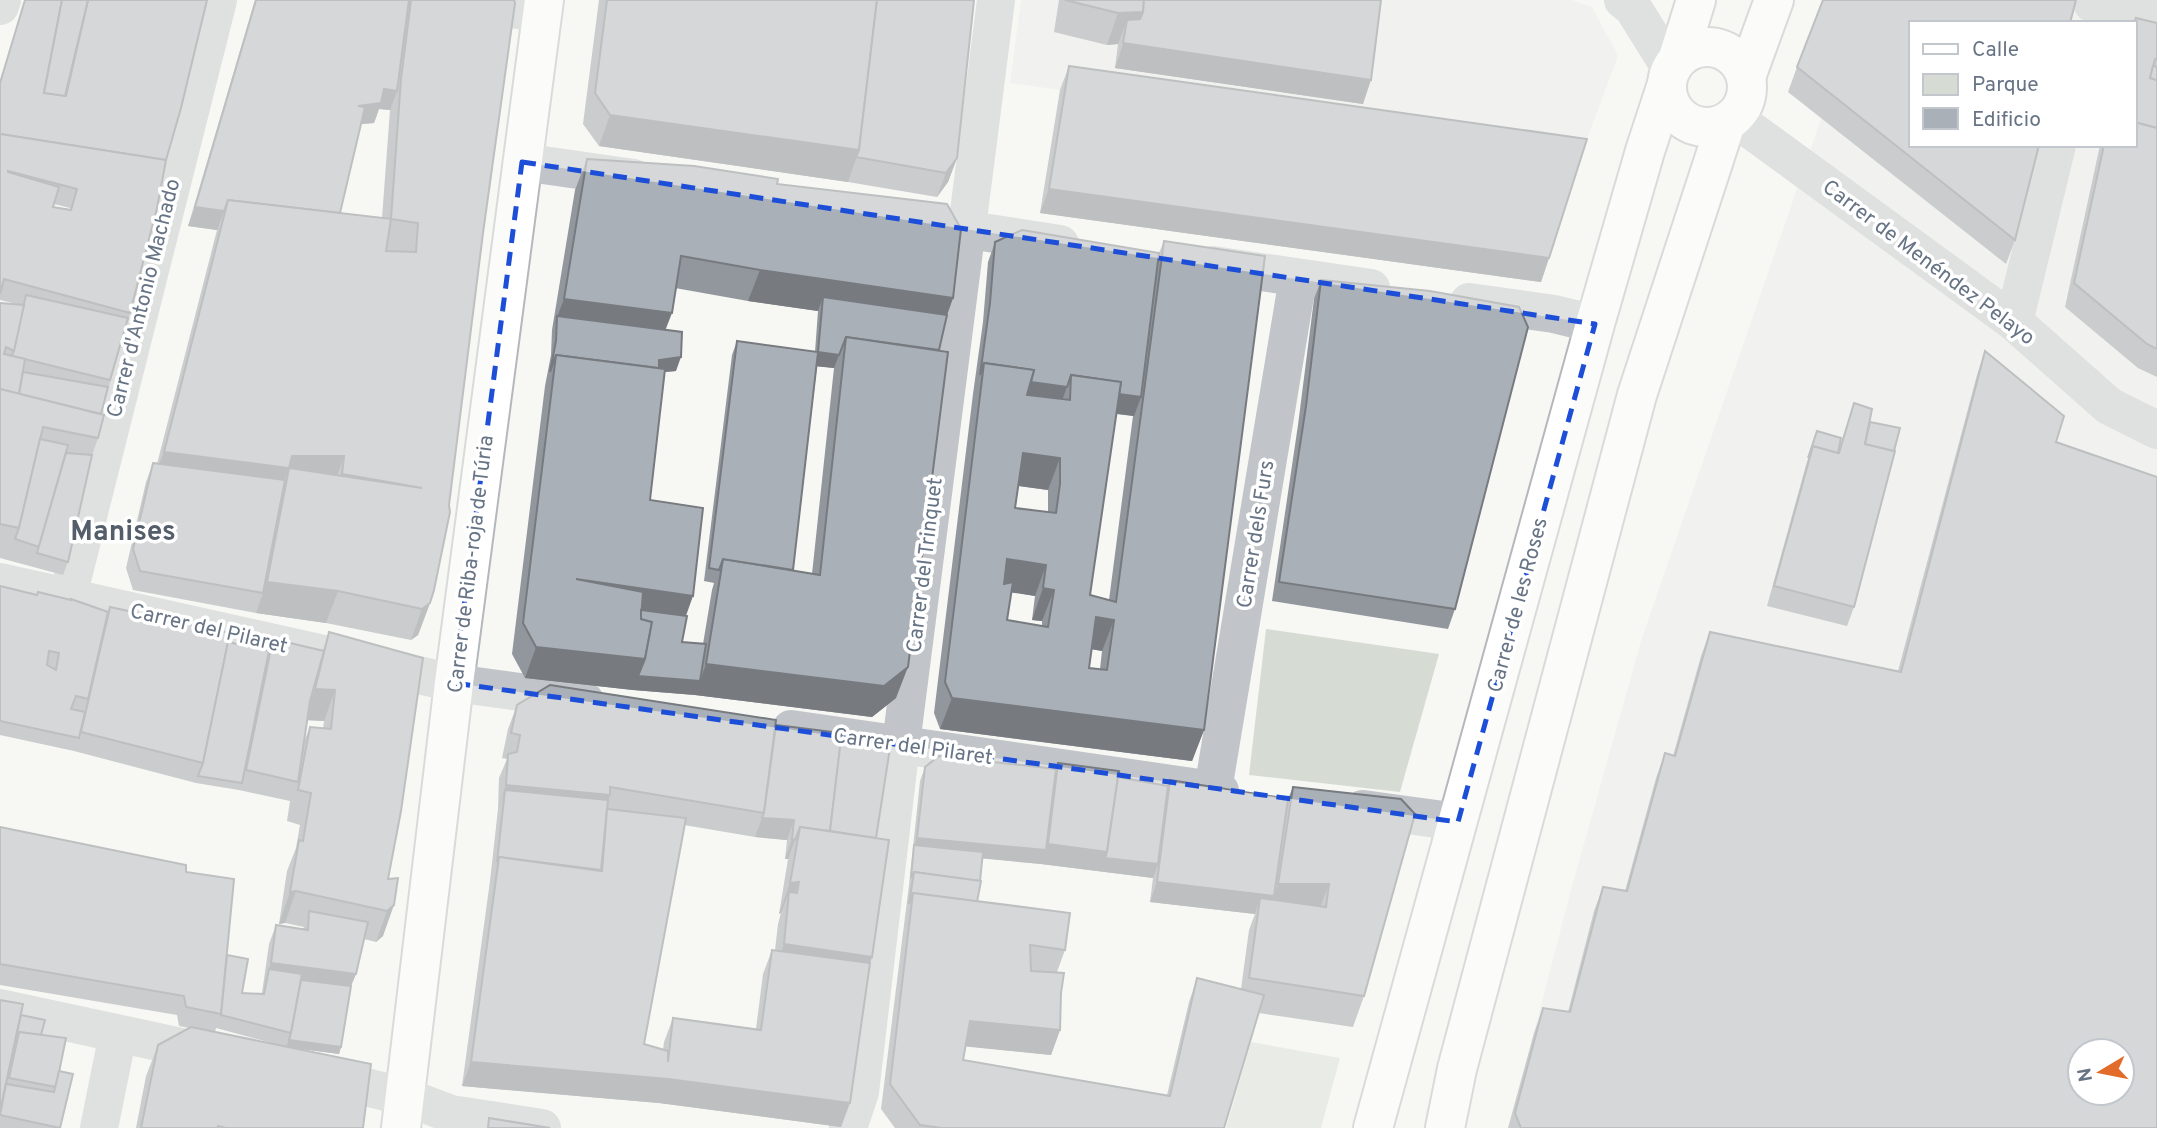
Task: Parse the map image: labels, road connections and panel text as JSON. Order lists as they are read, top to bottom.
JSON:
{
  "streets": {
    "main road": ["Carrer de Riba-roja de Túria", "Carrer de les Roses"],
    "street": [
      "Carrer de Menéndez Pelayo",
      "Carrer d'Antonio Machado",
      "Carrer dels Furs",
      "Carrer del Trinquet",
      "Carrer del Pilaret"
    ]
  },
  "crossings": [
    ["Carrer de Menéndez Pelayo", "Carrer de les Roses"],
    ["Carrer d'Antonio Machado", "Carrer del Pilaret"],
    ["Carrer dels Furs", "Carrer del Pilaret"],
    ["Carrer de Riba-roja de Túria", "Carrer del Pilaret"],
    ["Carrer del Trinquet", "Carrer del Pilaret"]
  ],
  "districts": ["Manises"],
  "legend": ["Calle", "Parque", "Edificio"],
  "north": "left"
}
